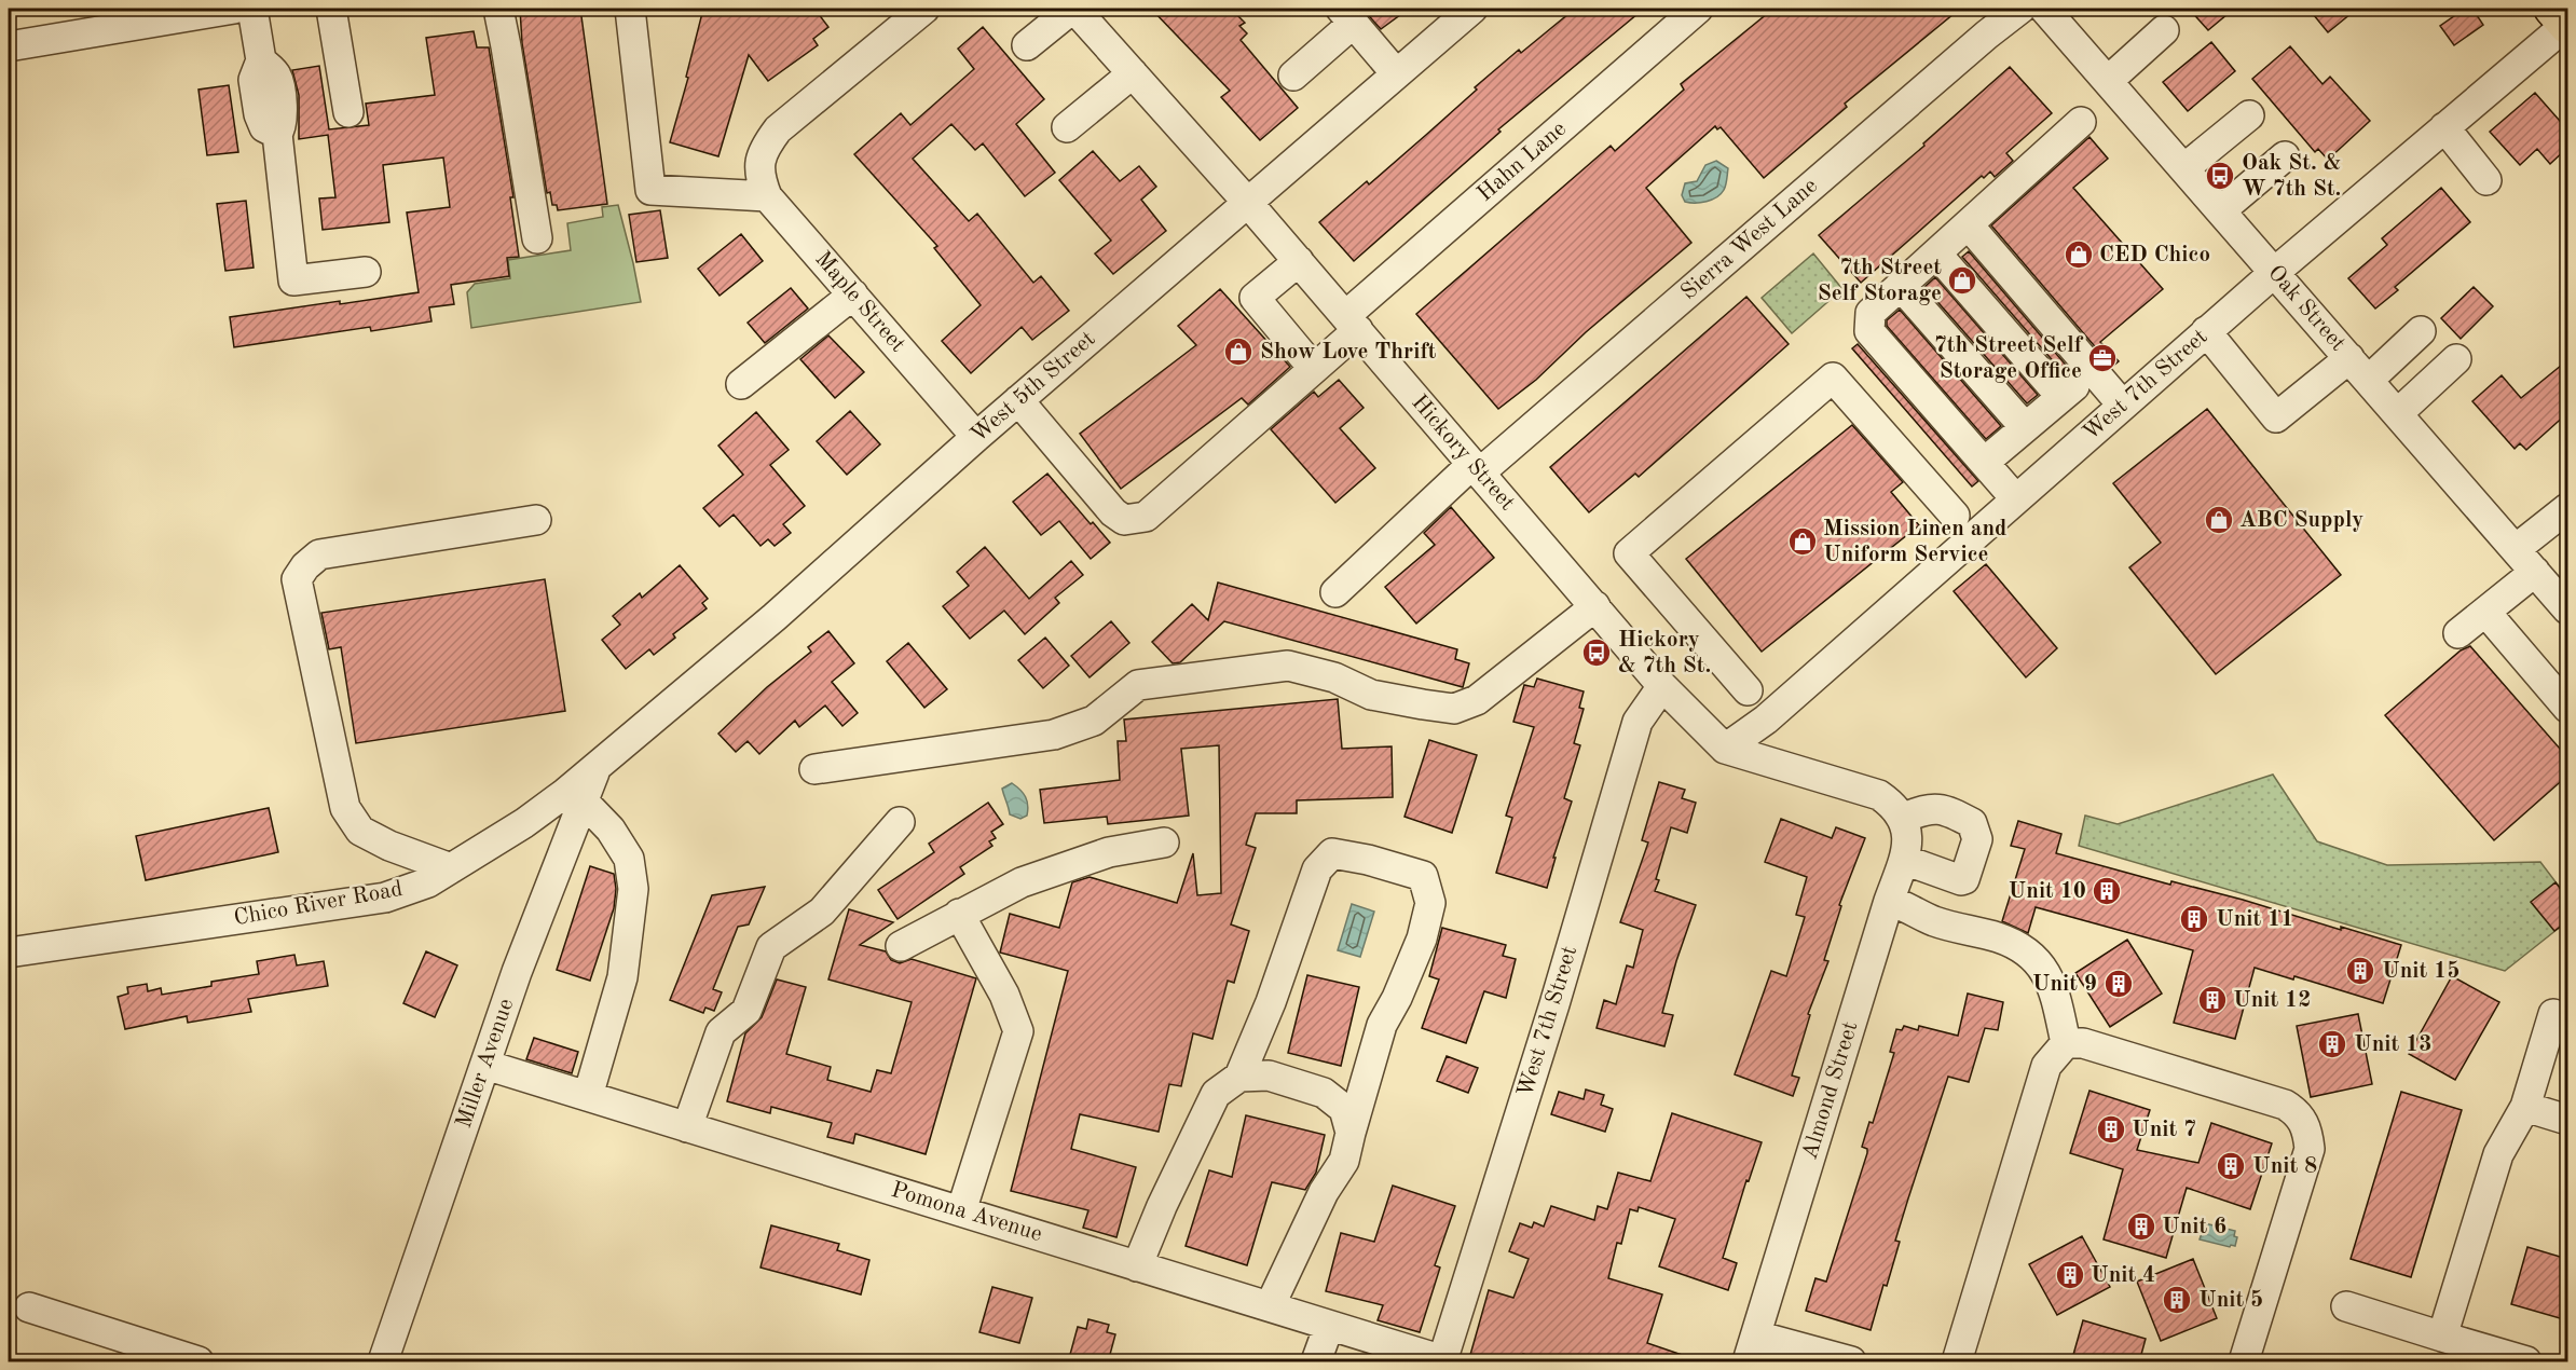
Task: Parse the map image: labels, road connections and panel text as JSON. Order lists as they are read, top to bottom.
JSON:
{
  "streets": {
    "street": [
      "Hahn Lane",
      "Sierra West Lane",
      "Maple Street",
      "Oak Street",
      "West 7th Street",
      "West 5th Street",
      "Hickory Street",
      "Chico River Road",
      "Miller Avenue",
      "Almond Street",
      "Pomona Avenue"
    ]
  },
  "crossings": [
    ["Hahn Lane", "West 5th Street"],
    ["Hahn Lane", "Hickory Street"],
    ["Sierra West Lane", "Hickory Street"],
    ["Maple Street", "West 5th Street"],
    ["Oak Street", "West 7th Street"],
    ["West 7th Street", "Hickory Street"],
    ["West 7th Street", "Pomona Avenue"],
    ["West 5th Street", "Hickory Street"],
    ["West 5th Street", "Chico River Road"],
    ["West 5th Street", "Miller Avenue"],
    ["Hickory Street", "Almond Street"],
    ["Chico River Road", "Miller Avenue"],
    ["Miller Avenue", "Pomona Avenue"]
  ],
  "places": {
    "bus stop": ["Oak St. & W 7th St.", "Hickory & 7th St."],
    "shop": [
      "CED Chico",
      "7th Street Self Storage",
      "Show Love Thrift",
      "ABC Supply",
      "Mission Linen and Uniform Service"
    ],
    "office": ["7th Street Self Storage Office"],
    "building": [
      "Unit 10",
      "Unit 11",
      "Unit 15",
      "Unit 9",
      "Unit 12",
      "Unit 13",
      "Unit 7",
      "Unit 8",
      "Unit 6",
      "Unit 4",
      "Unit 5"
    ]
  }
}
